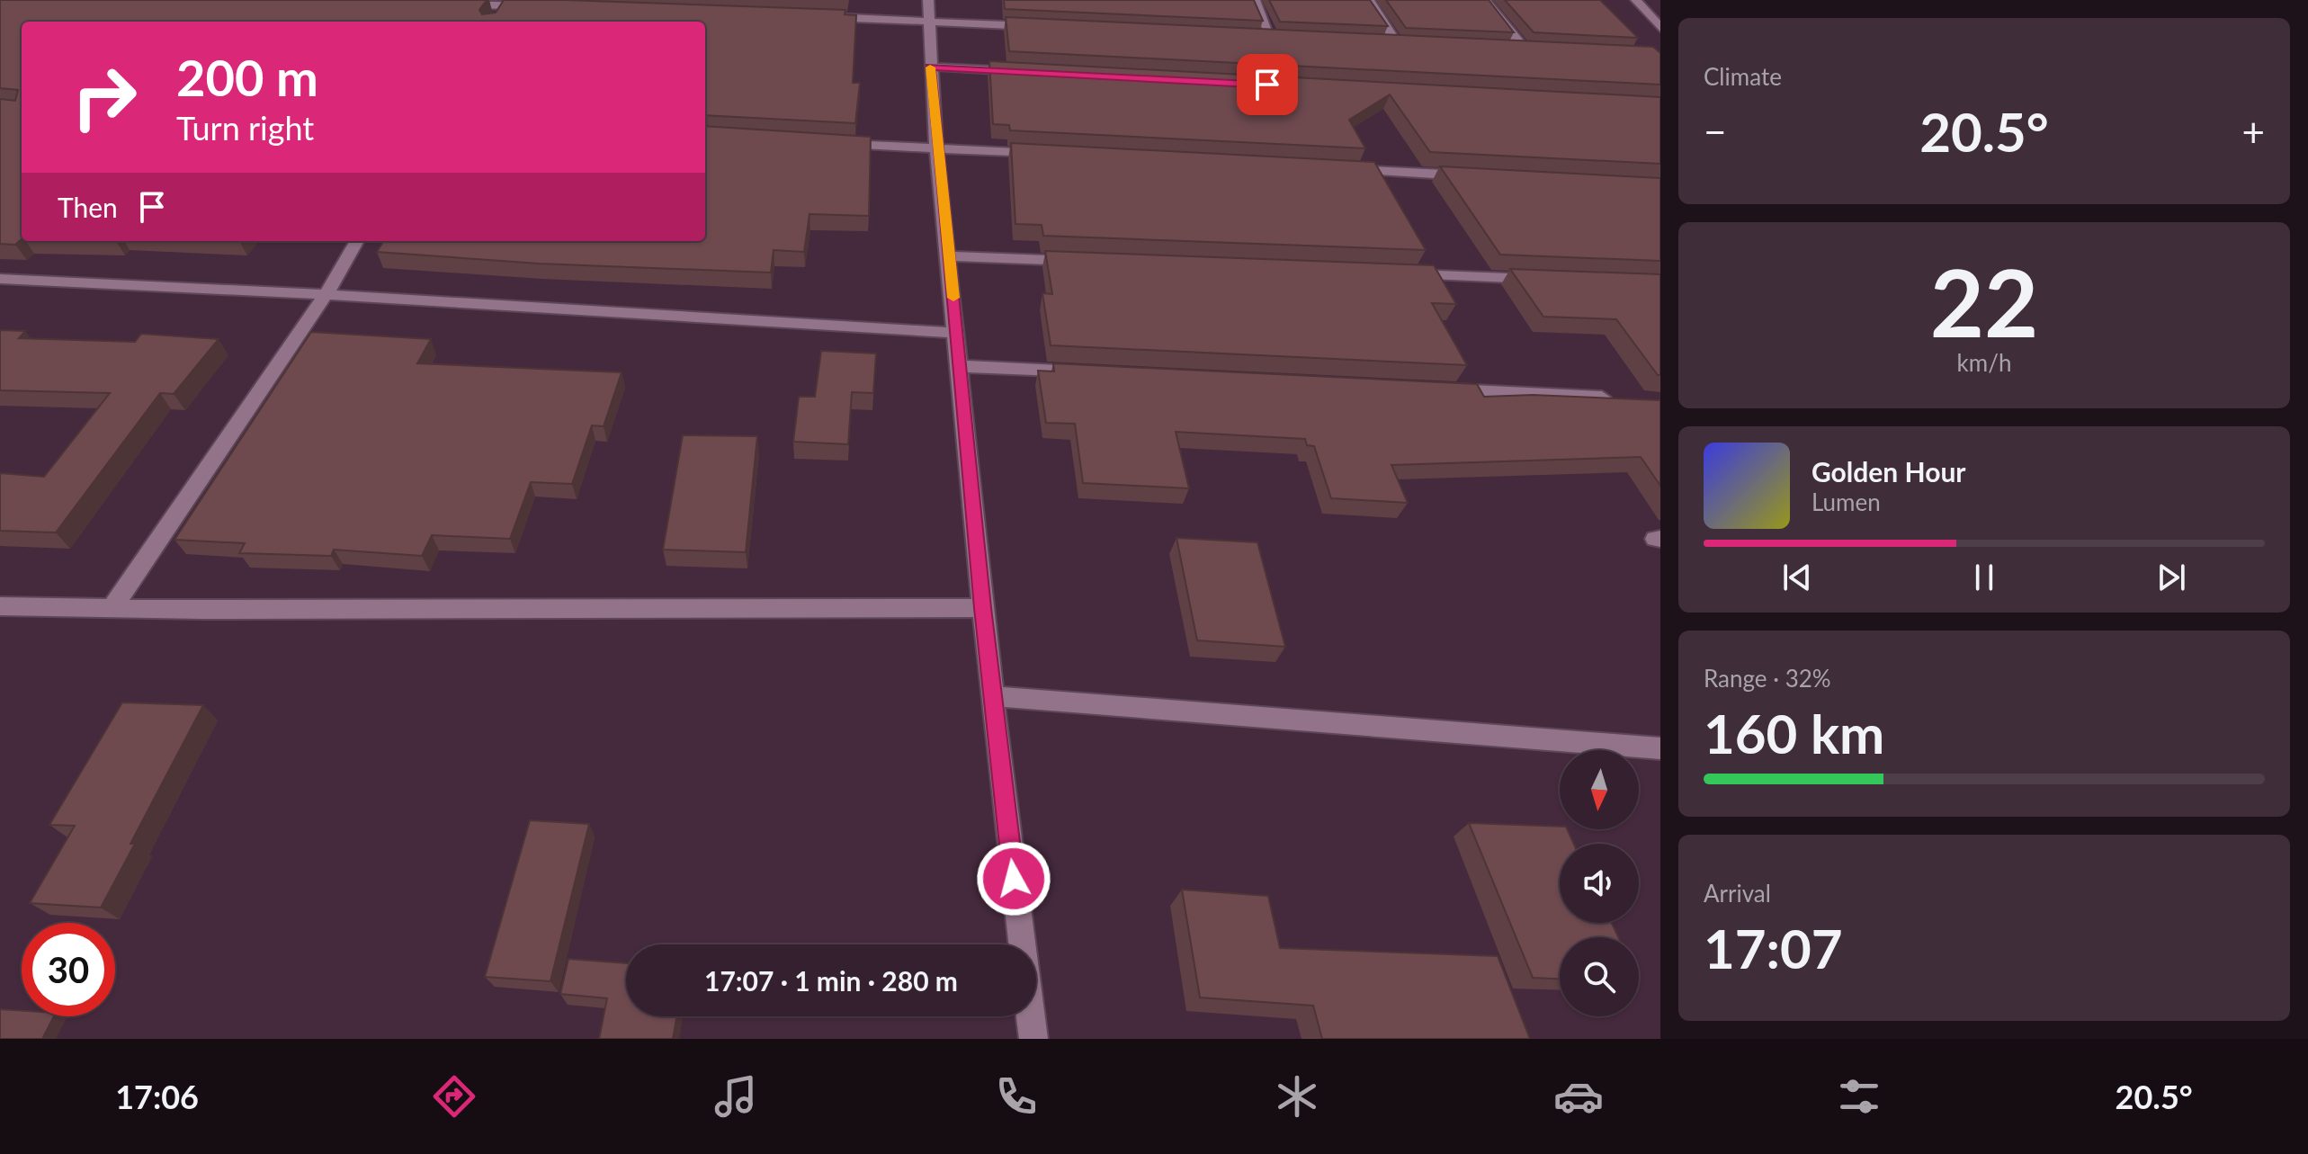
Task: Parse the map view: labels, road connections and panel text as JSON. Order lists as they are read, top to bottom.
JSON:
{
  "north": "bottom",
  "page": {
    "tile": [
      "Climate",
      ["22", "km/h"],
      ["Range · 32%", "160 km"],
      ["Arrival", "17:07"]
    ],
    "turn": ["200 m", "Turn right"],
    "heat": ["−", "20.5°", "+"],
    "then": "Then",
    "song": ["Golden Hour", "Lumen"],
    "limit": "30",
    "trip": "17:07 · 1 min · 280 m",
    "tabs": ["17:06", "20.5°"]
  }
}
